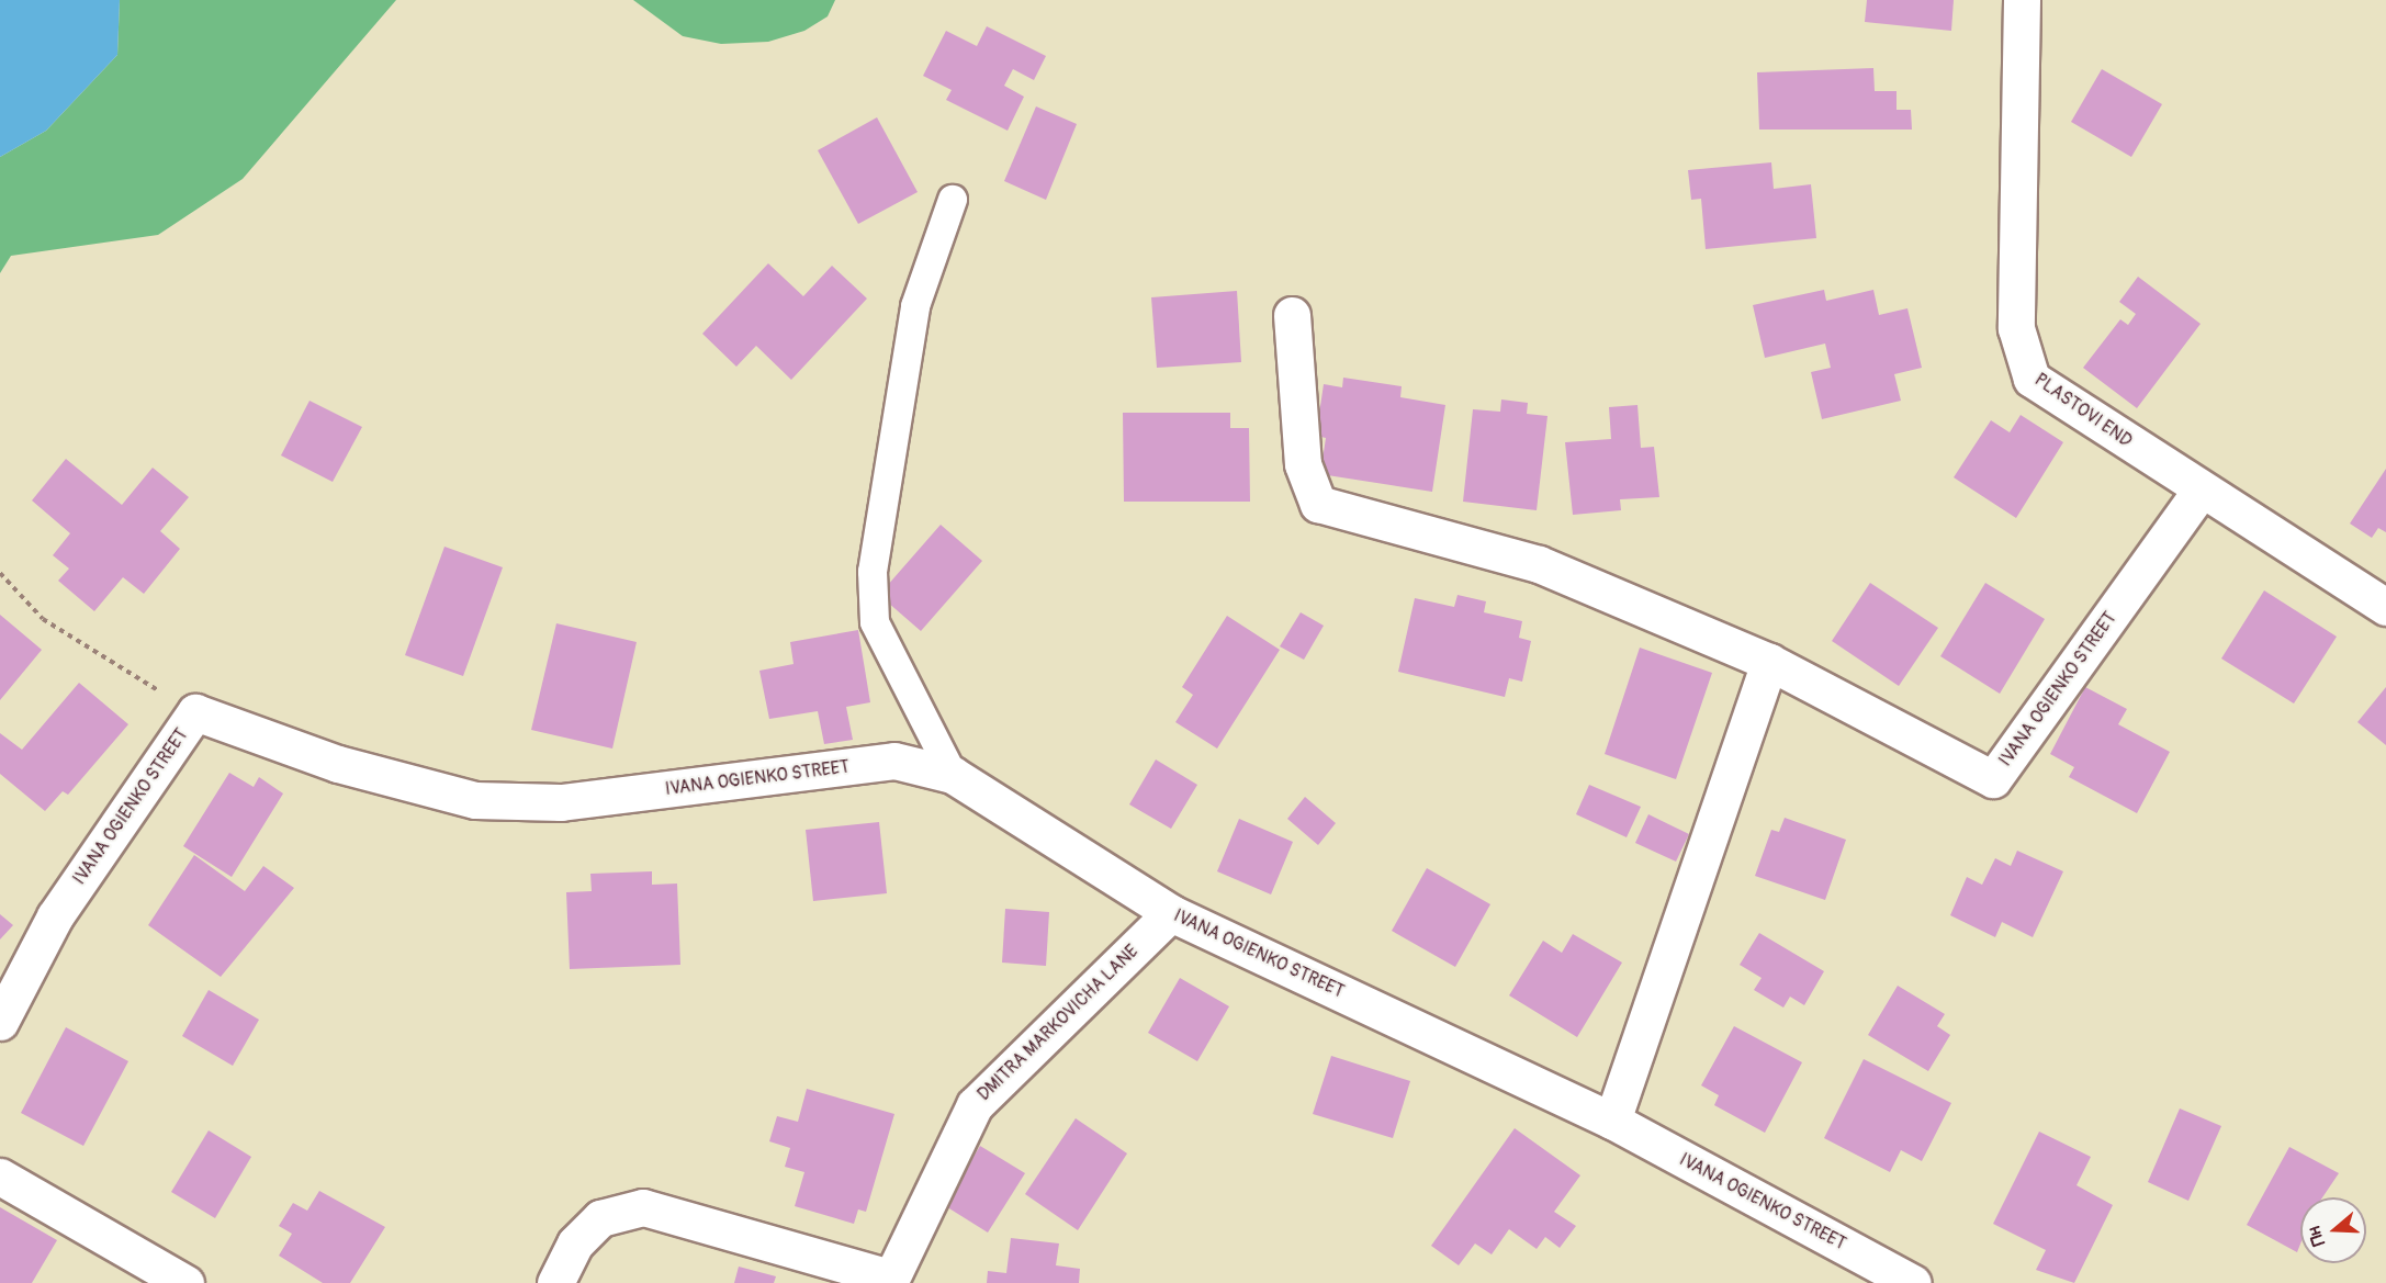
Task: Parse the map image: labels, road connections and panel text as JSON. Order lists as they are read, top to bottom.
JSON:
{
  "streets": {
    "street": ["PLASTOVI END", "IVANA OGIENKO STREET", "DMITRA MARKOVICHA LANE"]
  },
  "crossings": [
    ["PLASTOVI END", "IVANA OGIENKO STREET"],
    ["IVANA OGIENKO STREET", "DMITRA MARKOVICHA LANE"]
  ],
  "north": "left"
}
